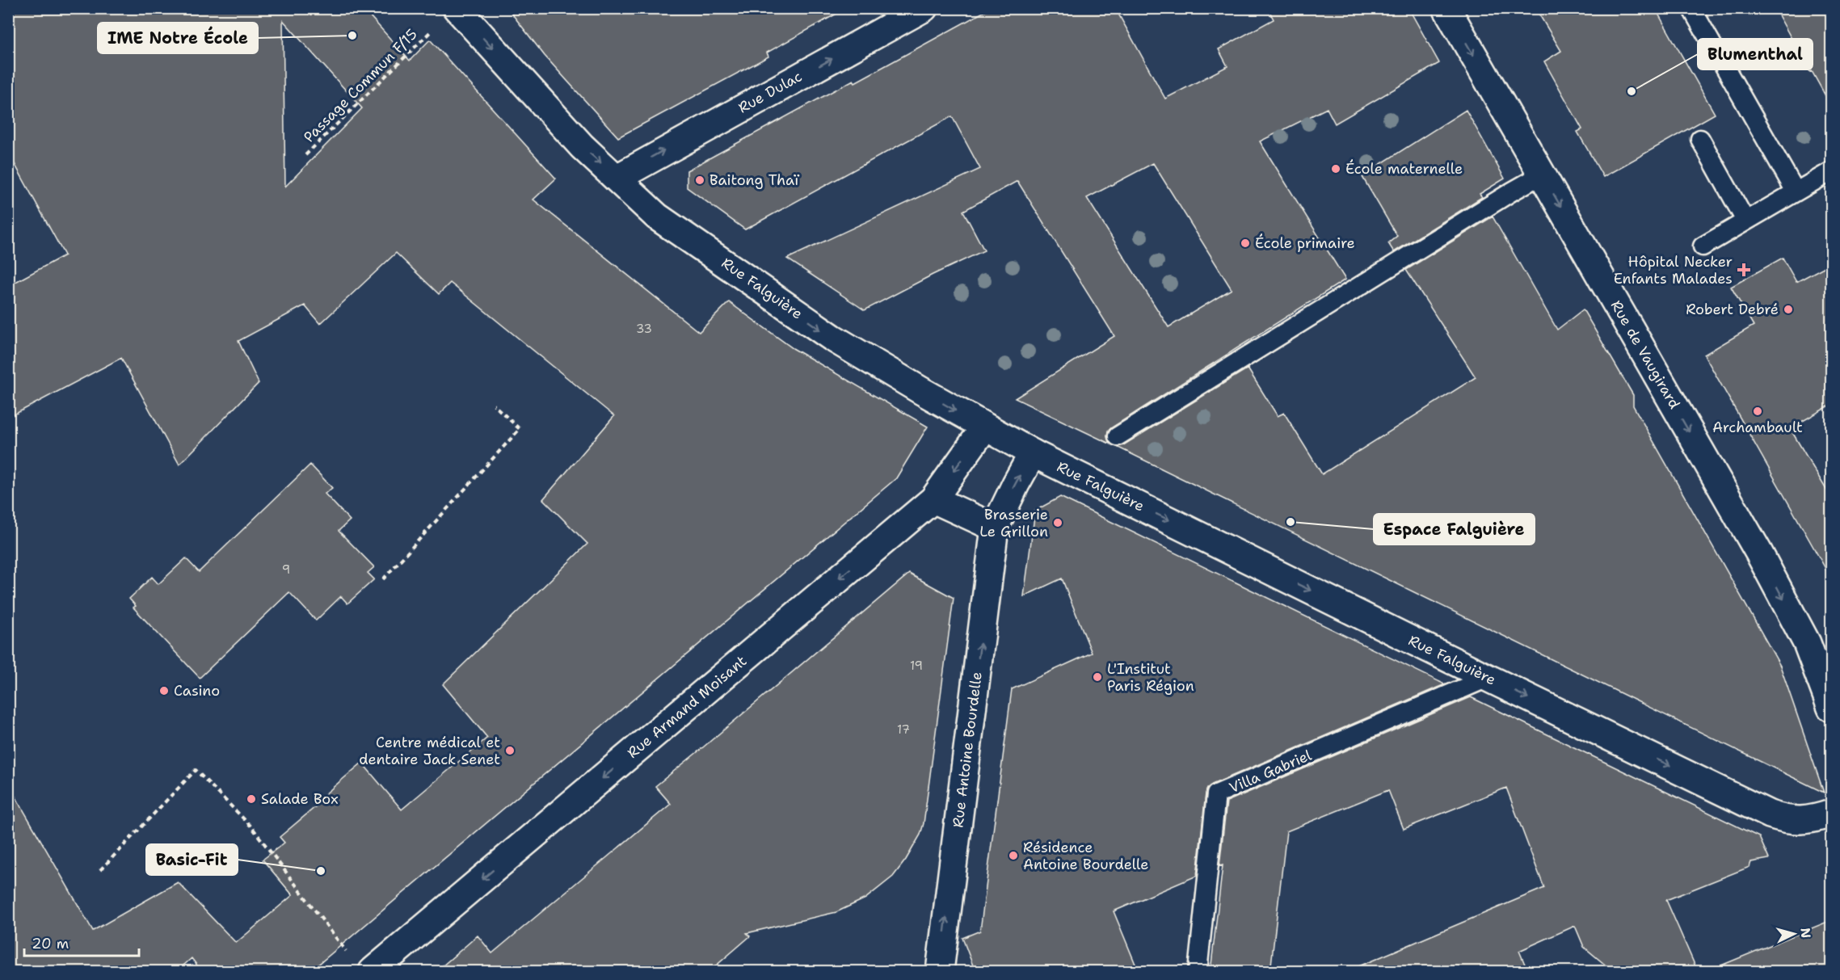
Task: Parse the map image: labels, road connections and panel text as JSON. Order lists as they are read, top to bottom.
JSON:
{
  "streets": {
    "street": [
      "Rue Dulac",
      "Rue Falguière",
      "Rue de Vaugirard",
      "Rue Armand Moisant",
      "Rue Antoine Bourdelle"
    ],
    "lane": ["Villa Gabriel"],
    "path": ["Passage Commun F/15"]
  },
  "crossings": [
    ["Rue Dulac", "Rue Falguière"],
    ["Rue Falguière", "Rue Armand Moisant"],
    ["Rue Falguière", "Rue Antoine Bourdelle"],
    ["Rue Falguière", "Villa Gabriel"]
  ],
  "one_way": [
    "Rue Dulac",
    "Rue Falguière",
    "Rue de Vaugirard",
    "Rue Armand Moisant",
    "Rue Antoine Bourdelle"
  ],
  "places": {
    "other": [
      "IME Notre École",
      "Blumenthal",
      "École maternelle",
      "Baitong Thaï",
      "École primaire",
      "Robert Debré",
      "Archambault",
      "Espace Falguière",
      "Brasserie Le Grillon",
      "L'Institut Paris Région",
      "Casino",
      "Centre médical et dentaire Jack Senet",
      "Salade Box",
      "Résidence Antoine Bourdelle",
      "Basic-Fit"
    ],
    "health": ["Hôpital Necker Enfants Malades"]
  },
  "house_numbers": [
    "33",
    "9",
    "19",
    "17"
  ],
  "scale_bar": "20 m",
  "north": "right"
}
